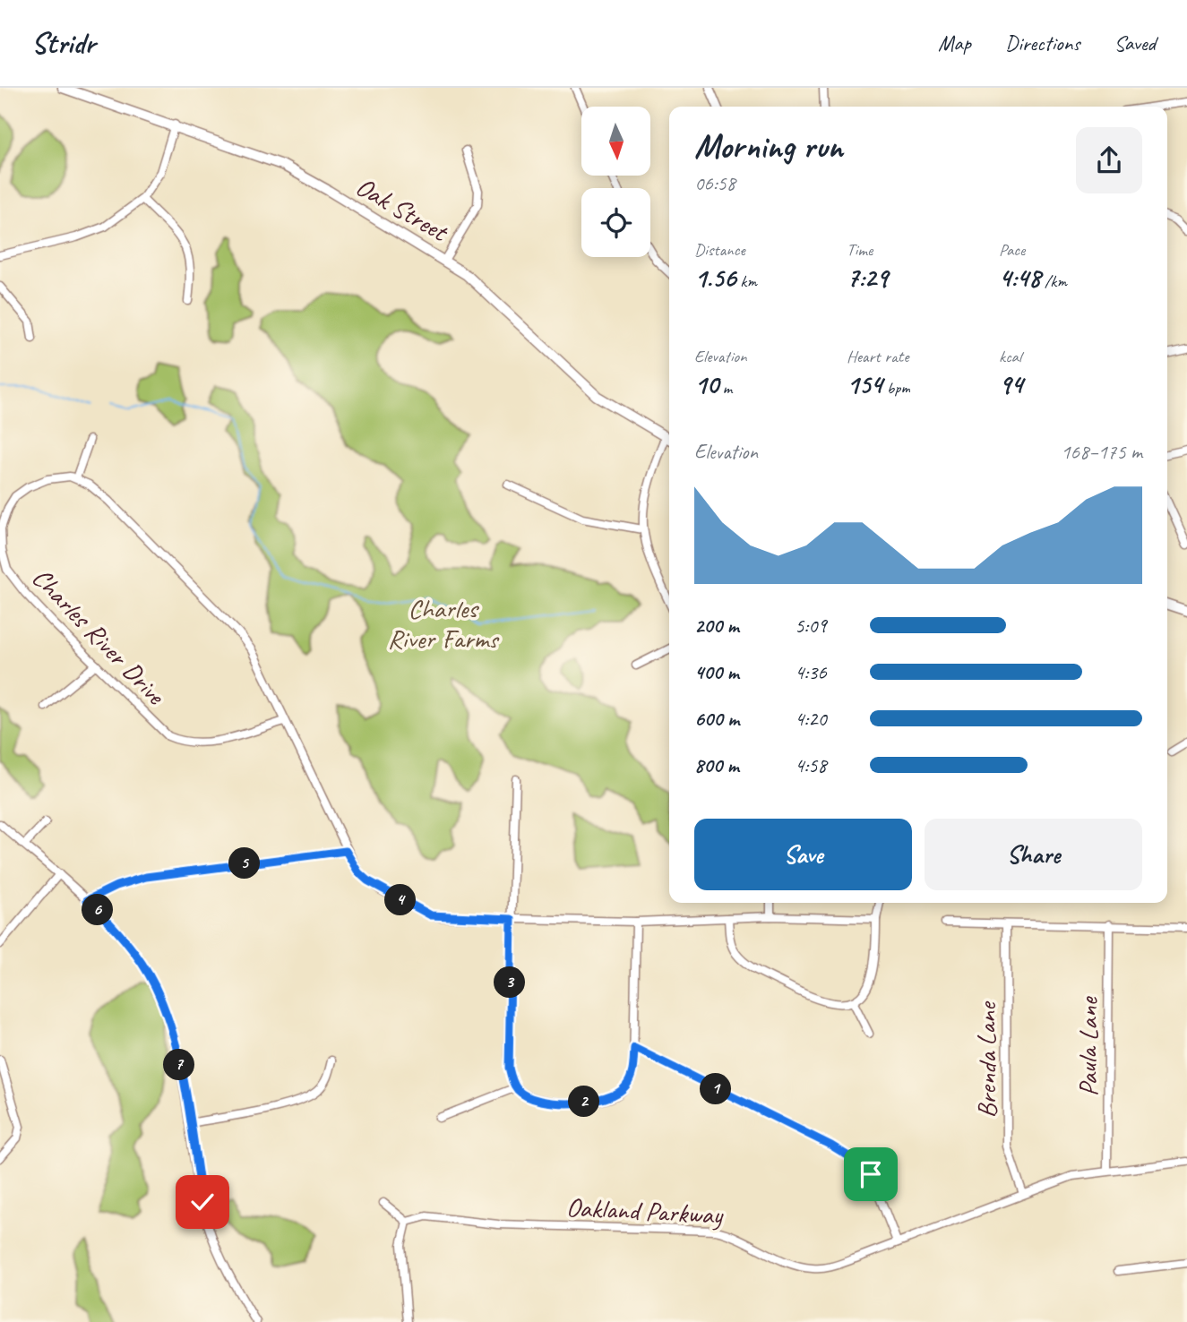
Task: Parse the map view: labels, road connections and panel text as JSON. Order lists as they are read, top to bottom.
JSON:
{
  "streets": {
    "main road": ["Oak Street"],
    "street": [
      "Charles River Drive",
      "Paula Lane",
      "Brenda Lane",
      "Oakland Parkway"
    ]
  },
  "crossings": [
    ["Paula Lane", "Oakland Parkway"],
    ["Brenda Lane", "Oakland Parkway"]
  ],
  "parks": ["Charles River Farms"],
  "north": "bottom",
  "page": {
    "header": "Stridr",
    "nav": ["Map", "Directions", "Saved"],
    "heading": ["Morning run", "06:58"],
    "stats": [
      ["Distance", "1.56 km"],
      ["Time", "7:29"],
      ["Pace", "4:48 /km"],
      ["Elevation", "10 m"],
      ["Heart rate", "154 bpm"],
      ["kcal", "94"]
    ],
    "chart": ["Elevation", "168–175 m"],
    "list": [
      {
        "name": "200 m",
        "note": "5:09"
      },
      {
        "name": "400 m",
        "note": "4:36"
      },
      {
        "name": "600 m",
        "note": "4:20"
      },
      {
        "name": "800 m",
        "note": "4:58"
      }
    ],
    "buttons": ["Save", "Share"],
    "pins": [
      "5",
      "4",
      "6",
      "3",
      "7",
      "1",
      "2"
    ]
  }
}
